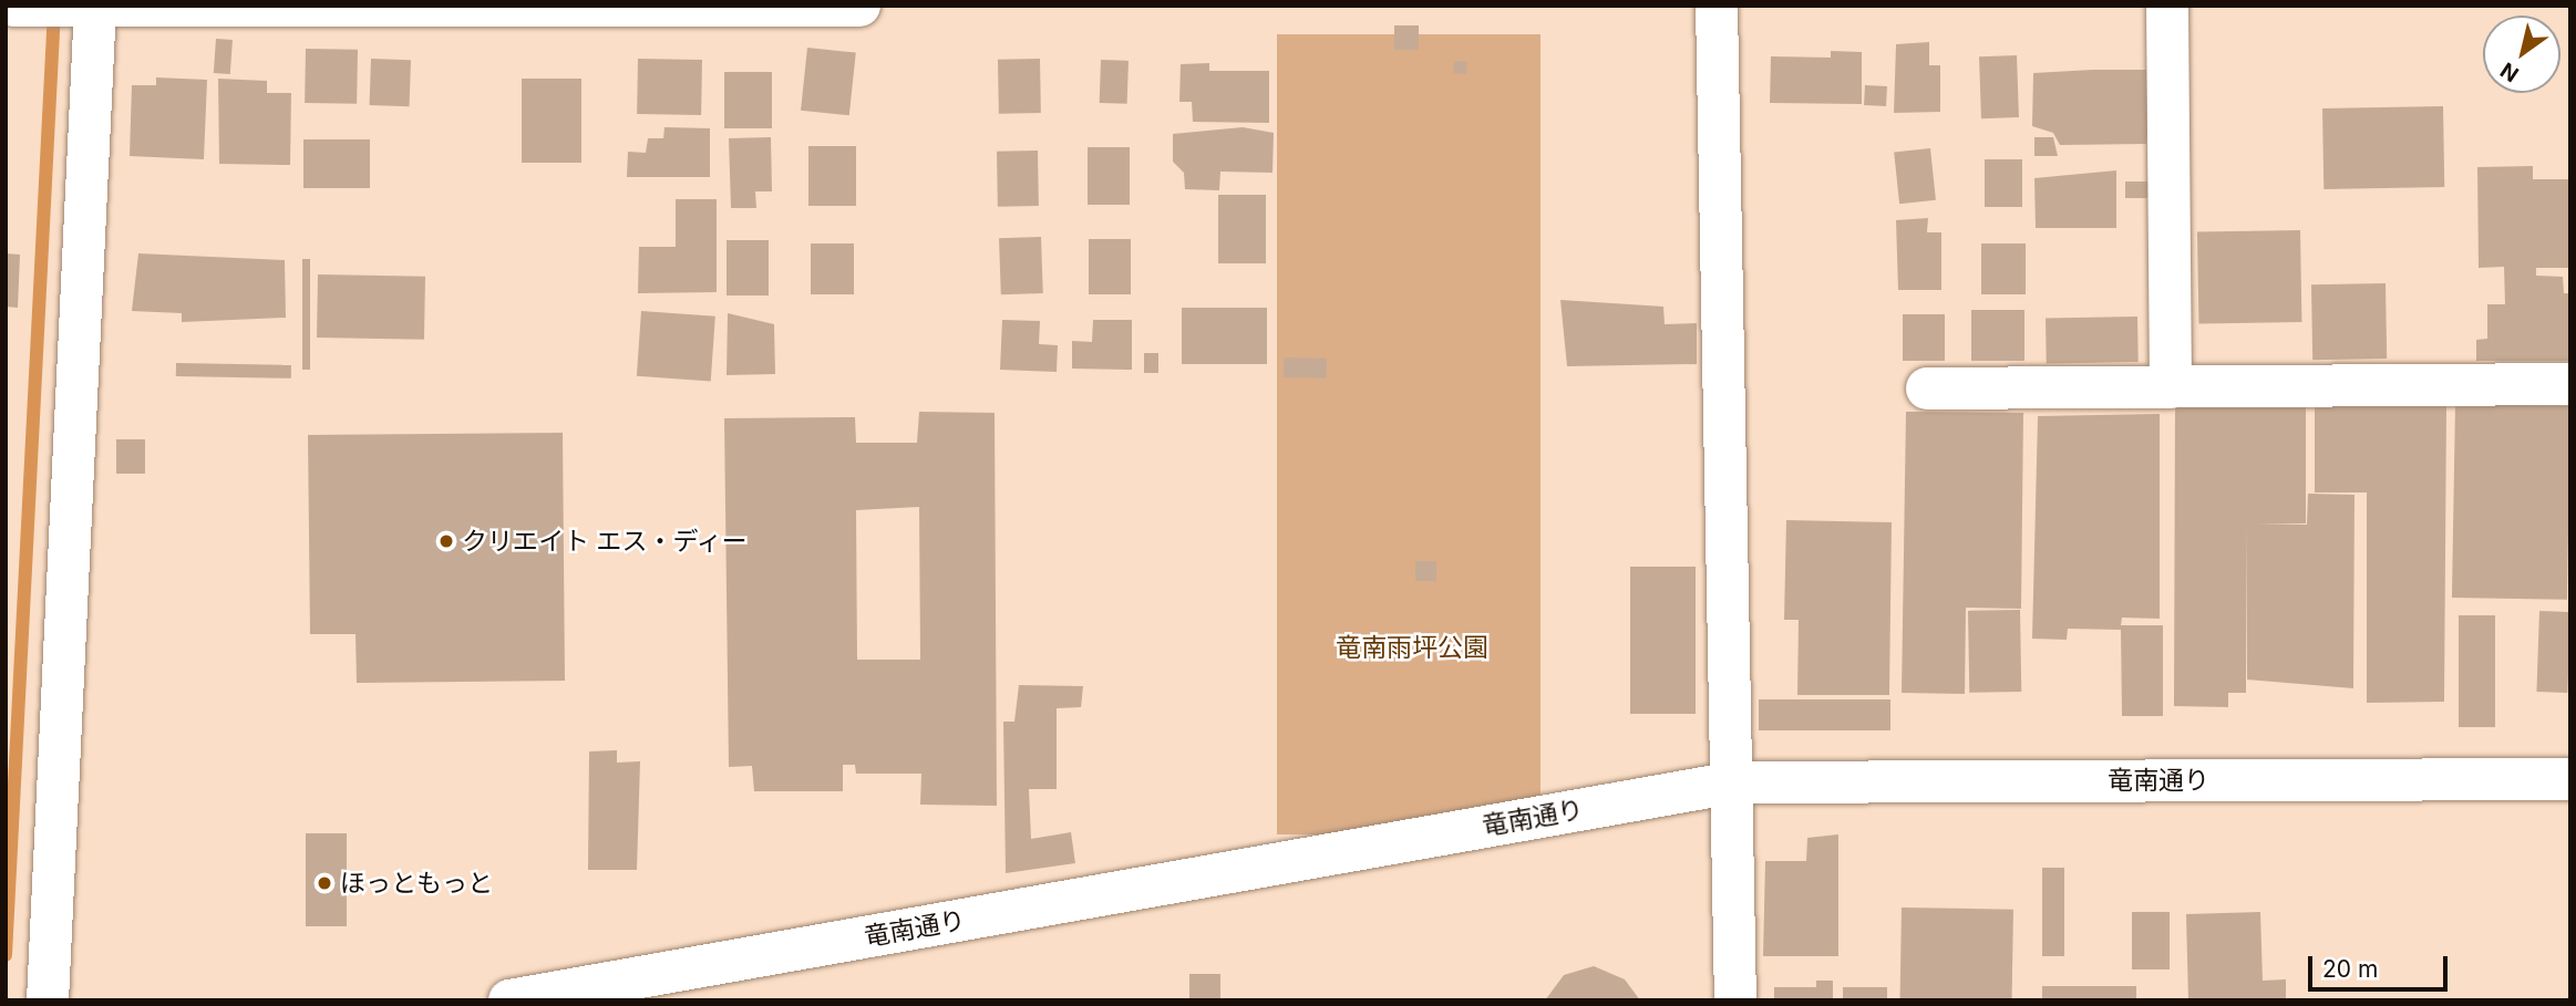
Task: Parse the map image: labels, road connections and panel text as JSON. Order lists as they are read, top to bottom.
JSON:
{
  "streets": {
    "street": ["竜南通り"]
  },
  "parks": ["竜南雨坪公園"],
  "places": ["クリエイト エス・ディー", "ほっともっと"],
  "scale_bar": "20 m",
  "north": "bottom left"
}
